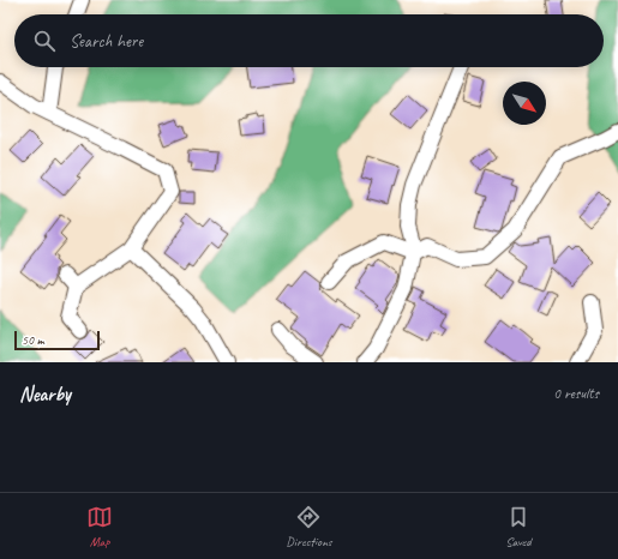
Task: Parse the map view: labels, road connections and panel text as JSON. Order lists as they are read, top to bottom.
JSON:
{
  "scale_bar": "50 m",
  "north": "bottom right",
  "page": {
    "search": "Search here",
    "scale": "50 m",
    "heading": ["Nearby", "0 results"],
    "nav": ["Map", "Directions", "Saved"]
  }
}
